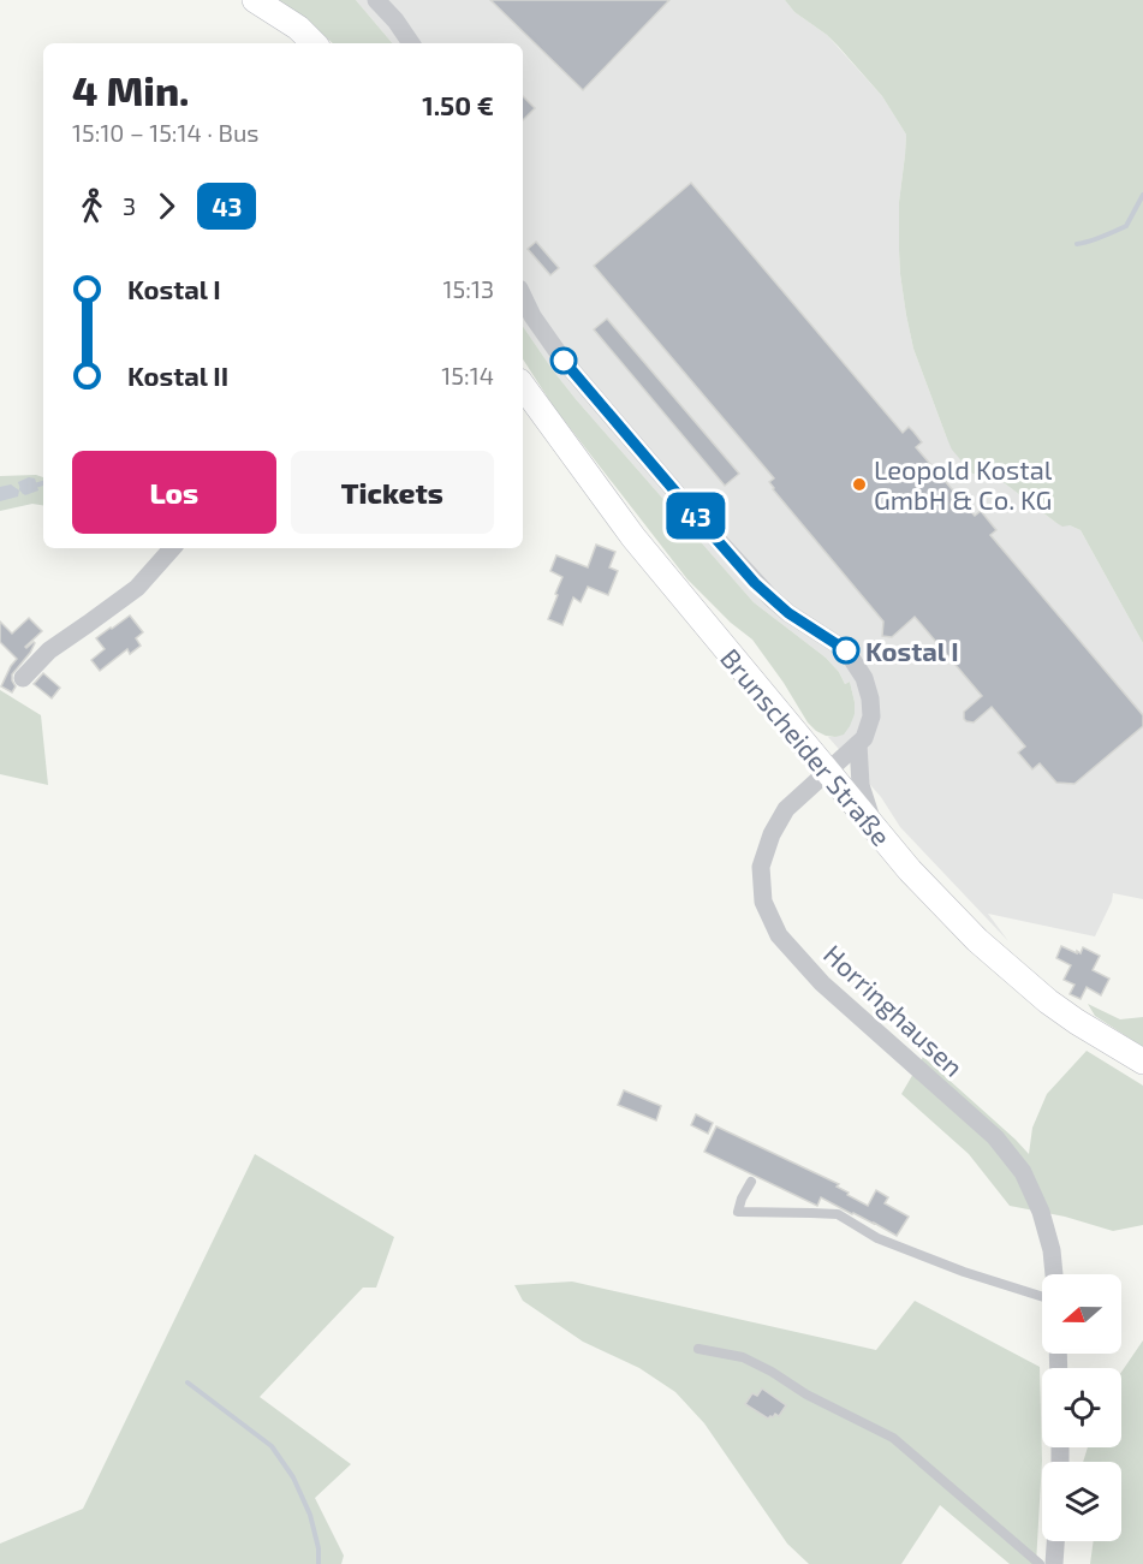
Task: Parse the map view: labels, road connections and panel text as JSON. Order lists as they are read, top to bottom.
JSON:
{
  "streets": {
    "main road": ["Brunscheider Straße"],
    "street": ["Horringhausen"]
  },
  "crossings": [
    ["Brunscheider Straße", "Horringhausen"]
  ],
  "places": ["Leopold Kostal GmbH & Co. KG", "Kostal I"],
  "lines": ["bus line 43"],
  "north": "left",
  "page": {
    "on_map": "43",
    "heading": ["4 Min.", "15:10 – 15:14 · Bus", "1.50 €"],
    "legs": ["3", "43"],
    "list": [
      {
        "name": "Kostal I",
        "value": "15:13"
      },
      {
        "name": "Kostal II",
        "value": "15:14"
      }
    ],
    "buttons": ["Los", "Tickets"]
  }
}
